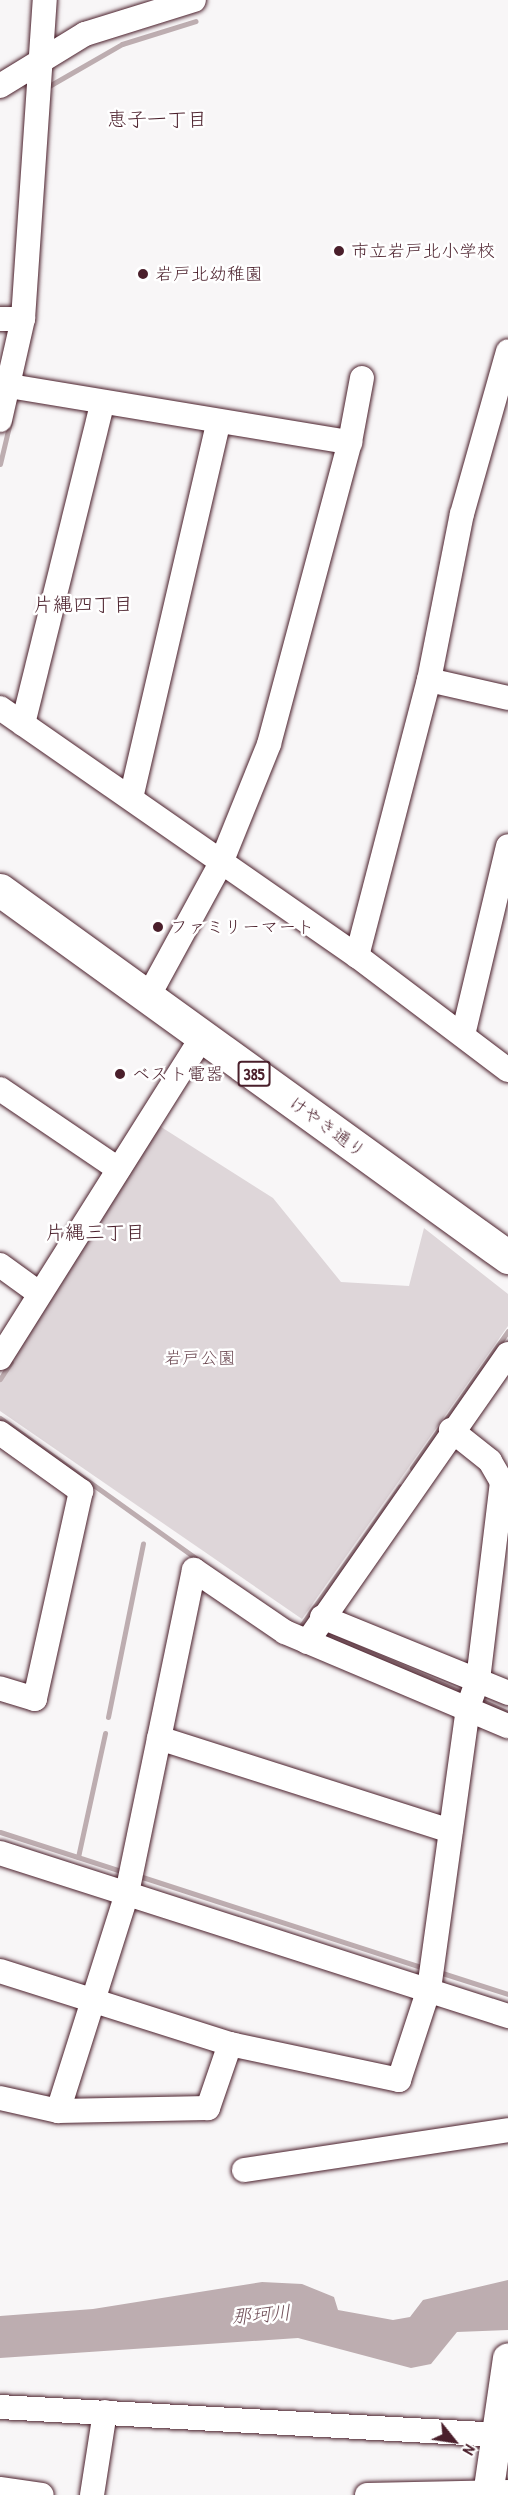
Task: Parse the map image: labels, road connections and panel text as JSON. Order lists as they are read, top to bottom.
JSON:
{
  "streets": {
    "highway": ["385", "けやき通り"]
  },
  "districts": ["恵子一丁目", "片縄四丁目", "片縄三丁目"],
  "water": ["那珂川"],
  "parks": ["岩戸公園"],
  "places": [
    "市立岩戸北小学校",
    "岩戸北幼稚園",
    "ファミリーマート",
    "ベスト電器"
  ],
  "north": "bottom right"
}
